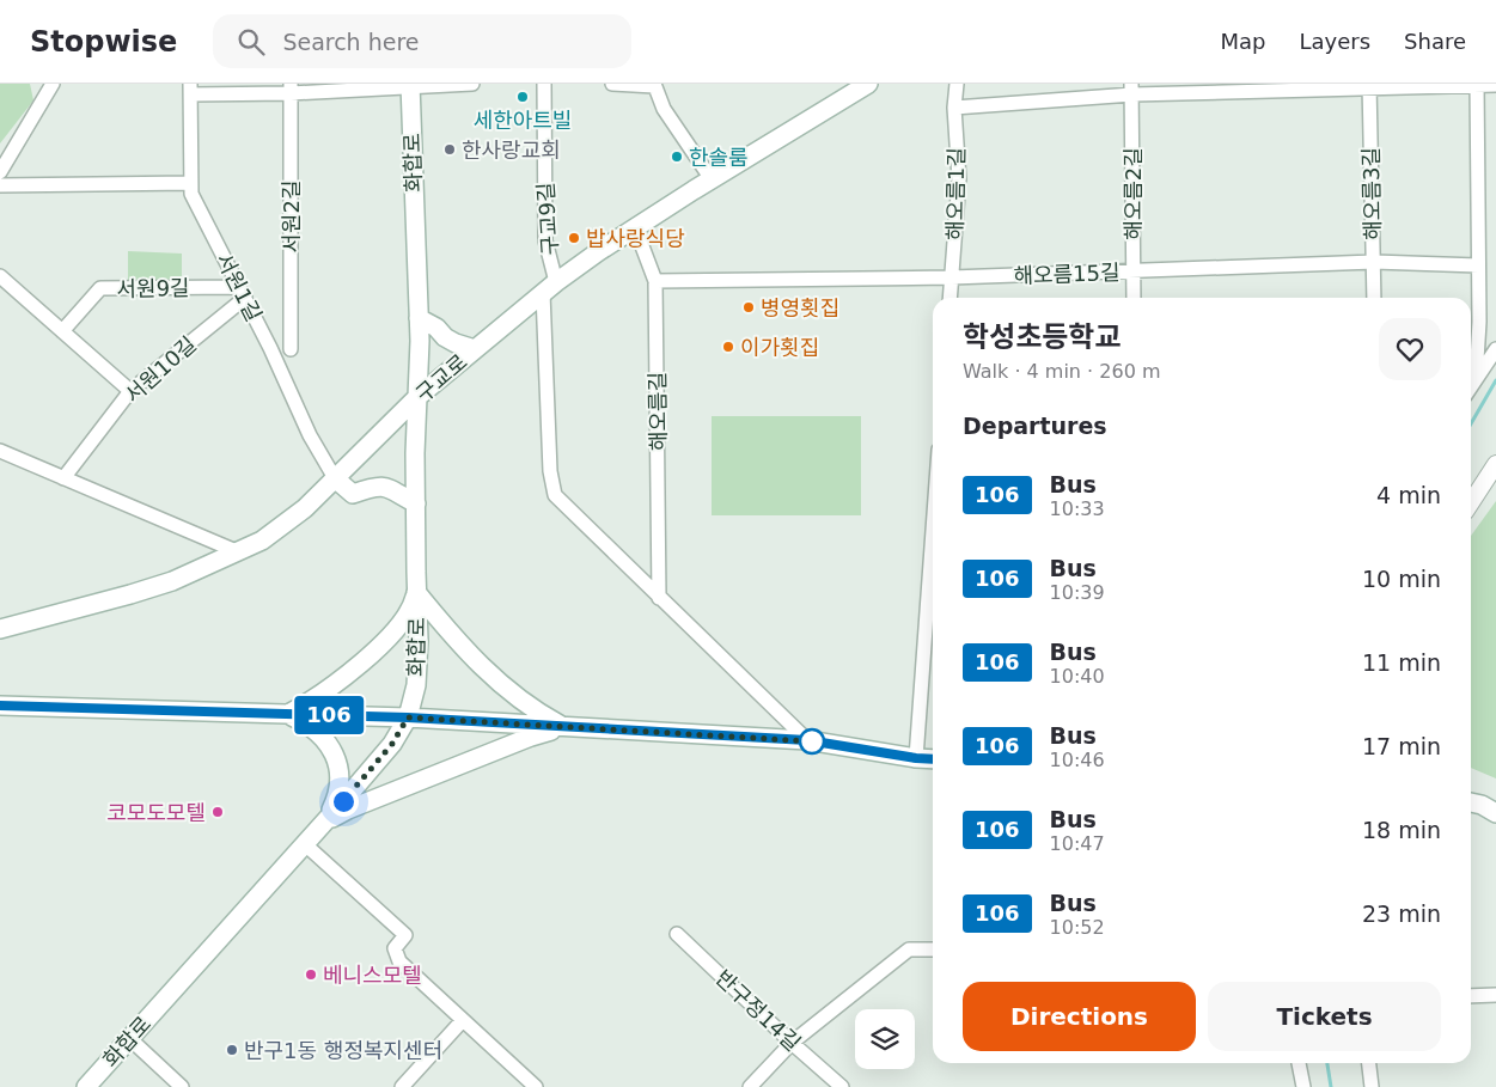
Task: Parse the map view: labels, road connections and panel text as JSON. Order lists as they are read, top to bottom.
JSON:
{
  "streets": {
    "main road": ["화합로", "구교로"],
    "street": [
      "해오름1길",
      "해오름2길",
      "해오름3길",
      "서원2길",
      "구교9길",
      "해오름15길",
      "서원1길",
      "서원9길",
      "서원10길",
      "해오름길",
      "반구정14길"
    ]
  },
  "crossings": [
    ["화합로", "구교로"],
    ["해오름1길", "해오름15길"],
    ["해오름2길", "해오름15길"],
    ["해오름3길", "해오름15길"],
    ["구교9길", "구교로"],
    ["해오름15길", "해오름길"],
    ["서원1길", "서원9길"],
    ["서원1길", "서원10길"],
    ["서원1길", "구교로"],
    ["서원9길", "서원10길"],
    ["구교로", "해오름길"]
  ],
  "places": [
    "세한아트빌",
    "한사랑교회",
    "한솔룸",
    "밥사랑식당",
    "병영횟집",
    "이가횟집",
    "코모도모텔",
    "베니스모텔",
    "반구1동 행정복지센터"
  ],
  "lines": ["bus line 106"],
  "page": {
    "header": "Stopwise",
    "search": "Search here",
    "nav": ["Map", "Layers", "Share"],
    "on_map": "106",
    "heading": [
      ["학성초등학교", "Walk · 4 min · 260 m"],
      "Departures"
    ],
    "list": [
      {
        "mark": "106",
        "name": "Bus",
        "note": "10:33",
        "value": "4 min"
      },
      {
        "mark": "106",
        "name": "Bus",
        "note": "10:39",
        "value": "10 min"
      },
      {
        "mark": "106",
        "name": "Bus",
        "note": "10:40",
        "value": "11 min"
      },
      {
        "mark": "106",
        "name": "Bus",
        "note": "10:46",
        "value": "17 min"
      },
      {
        "mark": "106",
        "name": "Bus",
        "note": "10:47",
        "value": "18 min"
      },
      {
        "mark": "106",
        "name": "Bus",
        "note": "10:52",
        "value": "23 min"
      }
    ],
    "buttons": ["Directions", "Tickets"]
  }
}
